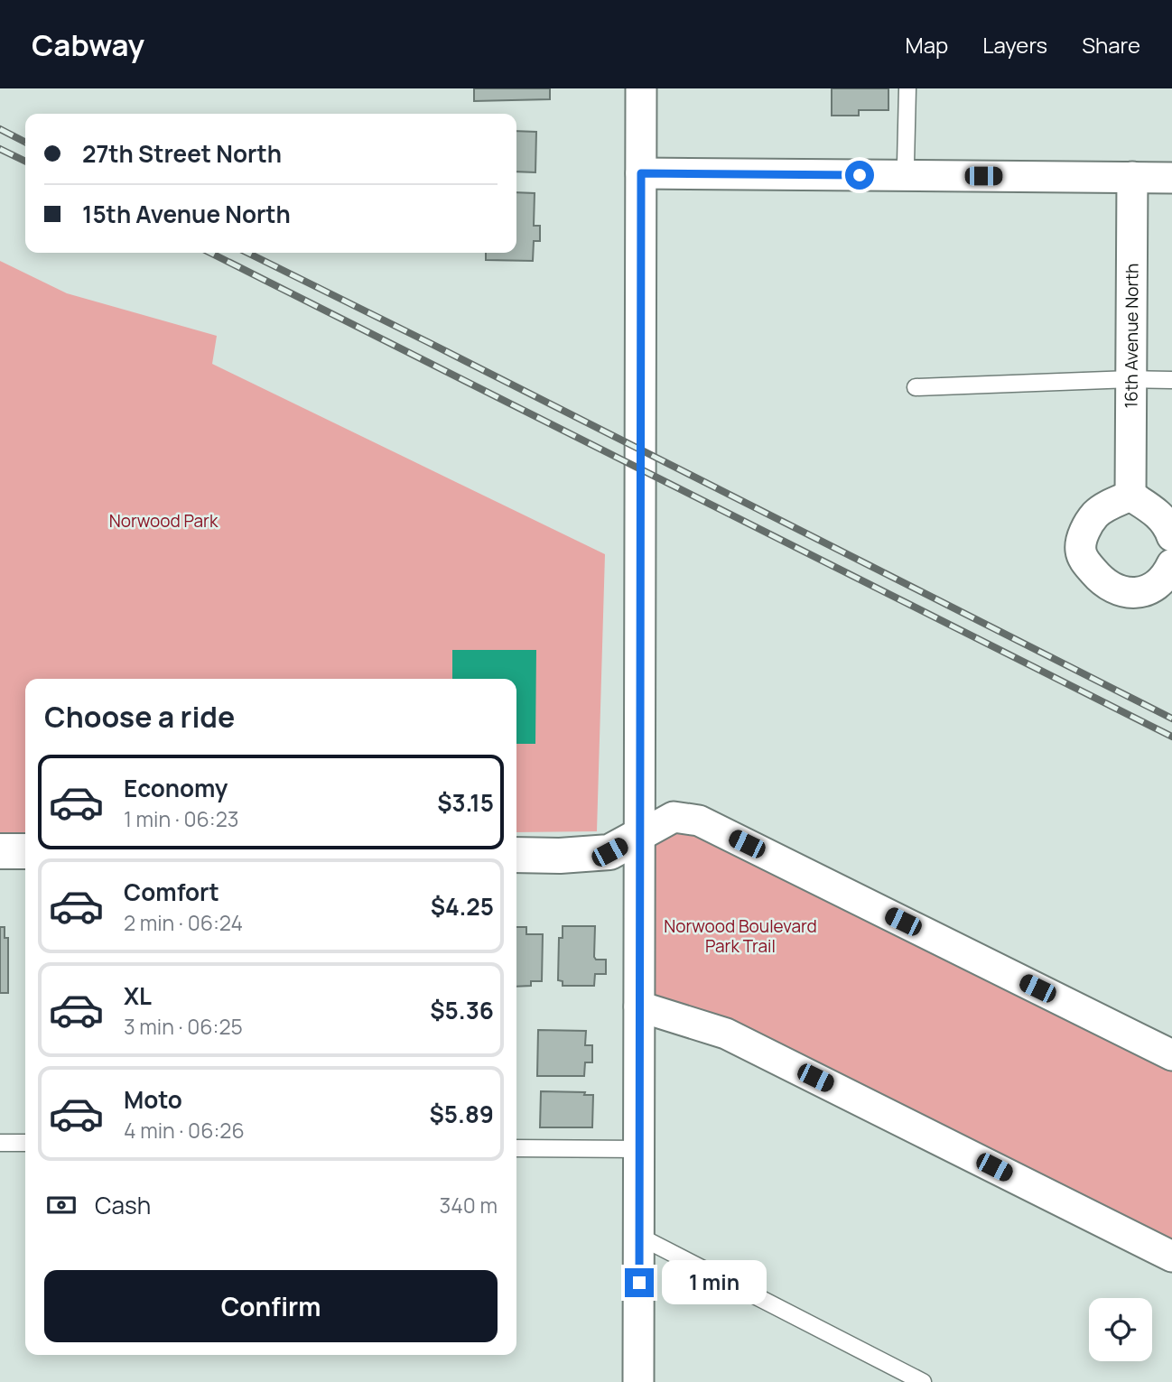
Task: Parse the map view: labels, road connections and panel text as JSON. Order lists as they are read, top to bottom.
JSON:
{
  "streets": {
    "street": ["16th Avenue North"]
  },
  "parks": ["Norwood Park", "Norwood Boulevard Park Trail"],
  "page": {
    "header": "Cabway",
    "nav": ["Map", "Layers", "Share"],
    "banner": ["27th Street North", "15th Avenue North"],
    "heading": "Choose a ride",
    "list": [
      {
        "name": "Economy",
        "note": "1 min · 06:23",
        "value": "$3.15"
      },
      {
        "name": "Comfort",
        "note": "2 min · 06:24",
        "value": "$4.25"
      },
      {
        "name": "XL",
        "note": "3 min · 06:25",
        "value": "$5.36"
      },
      {
        "name": "Moto",
        "note": "4 min · 06:26",
        "value": "$5.89"
      }
    ],
    "pay": ["Cash", "340 m"],
    "buttons": "Confirm",
    "bubble": "1 min"
  }
}
